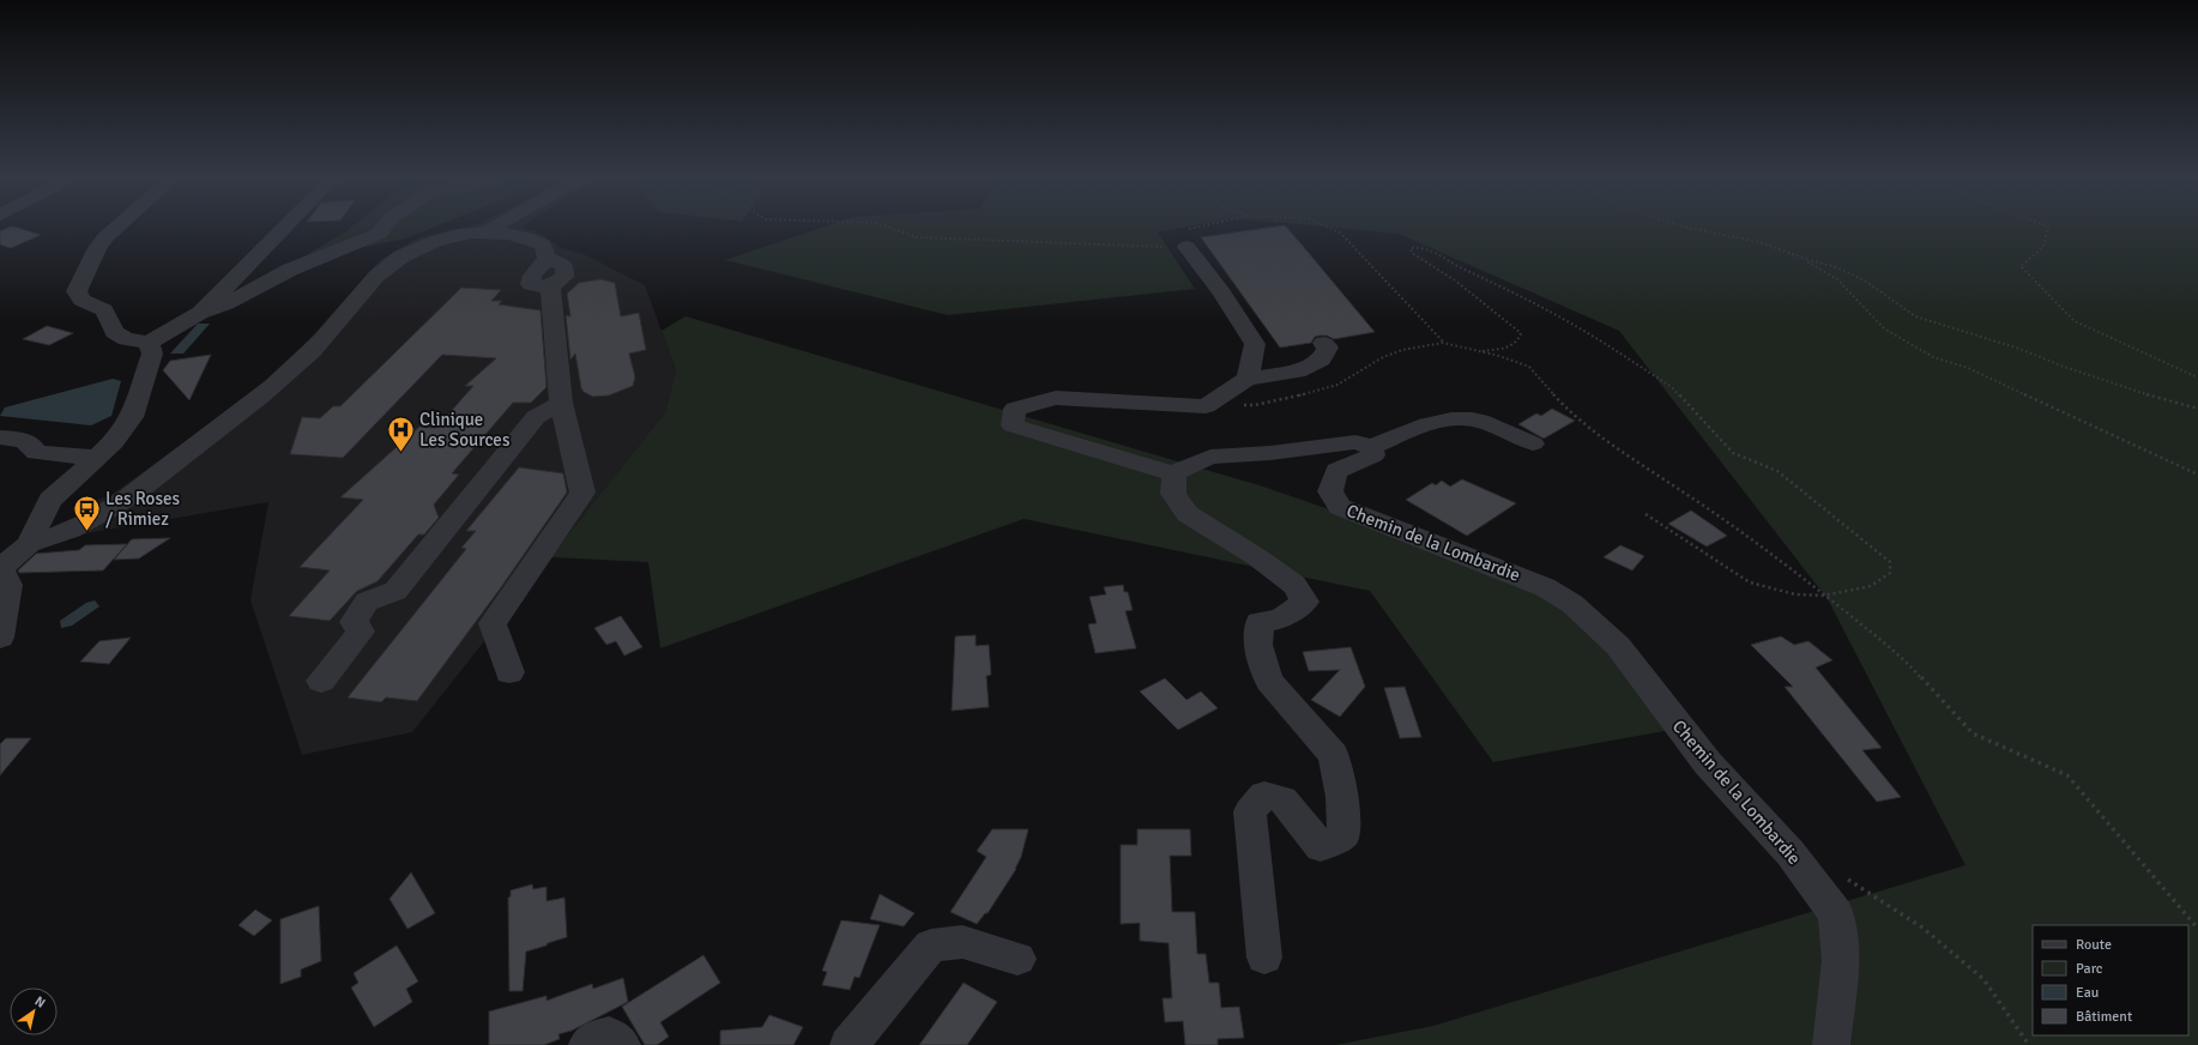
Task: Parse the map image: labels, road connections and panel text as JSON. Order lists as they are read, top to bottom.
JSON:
{
  "streets": {
    "street": ["Chemin de la Lombardie"]
  },
  "places": {
    "hospital": ["Clinique Les Sources"],
    "bus stop": ["Les Roses / Rimiez"]
  },
  "legend": [
    "Route",
    "Parc",
    "Eau",
    "Bâtiment"
  ],
  "north": "top right"
}
